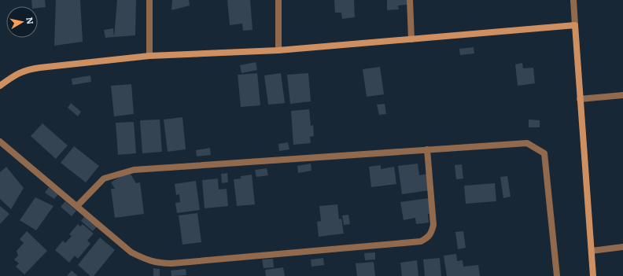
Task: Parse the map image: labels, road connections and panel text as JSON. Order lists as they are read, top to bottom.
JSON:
{
  "north": "right"
}
